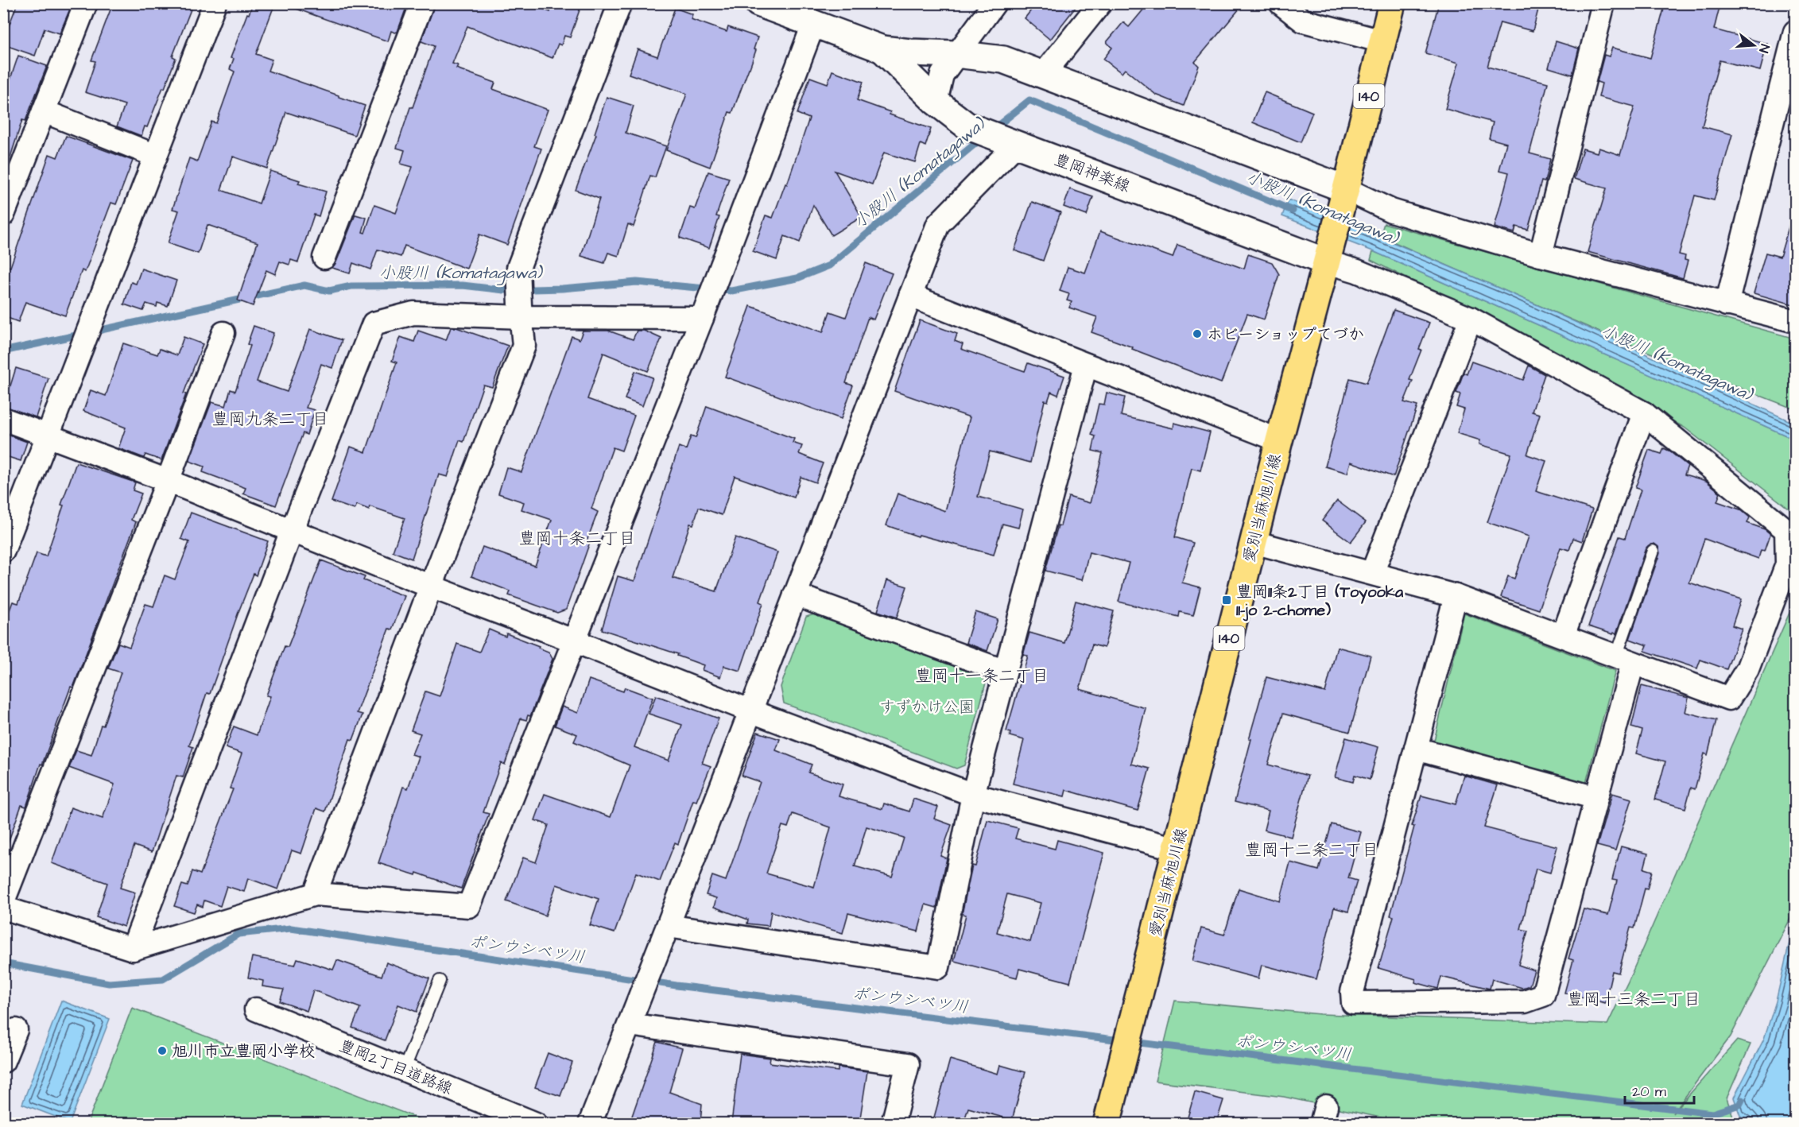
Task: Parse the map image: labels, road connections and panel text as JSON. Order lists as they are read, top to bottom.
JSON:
{
  "streets": {
    "main road": ["140", "愛別当麻旭川線"],
    "street": ["豊岡神楽線", "豊岡2丁目道路線"]
  },
  "crossings": [
    ["豊岡神楽線", "愛別当麻旭川線"]
  ],
  "districts": [
    "豊岡九条二丁目",
    "豊岡十条二丁目",
    "豊岡十一条二丁目",
    "豊岡十二条二丁目",
    "豊岡十三条二丁目"
  ],
  "water": ["小股川 (Komatagawa)", "ポンウシベツ川"],
  "parks": ["すずかけ公園"],
  "places": {
    "other": ["ホビーショップてづか", "旭川市立豊岡小学校"],
    "transit": ["豊岡11条2丁目 (Toyooka 11-jo 2-chome)"]
  },
  "scale_bar": "20 m",
  "north": "right"
}
